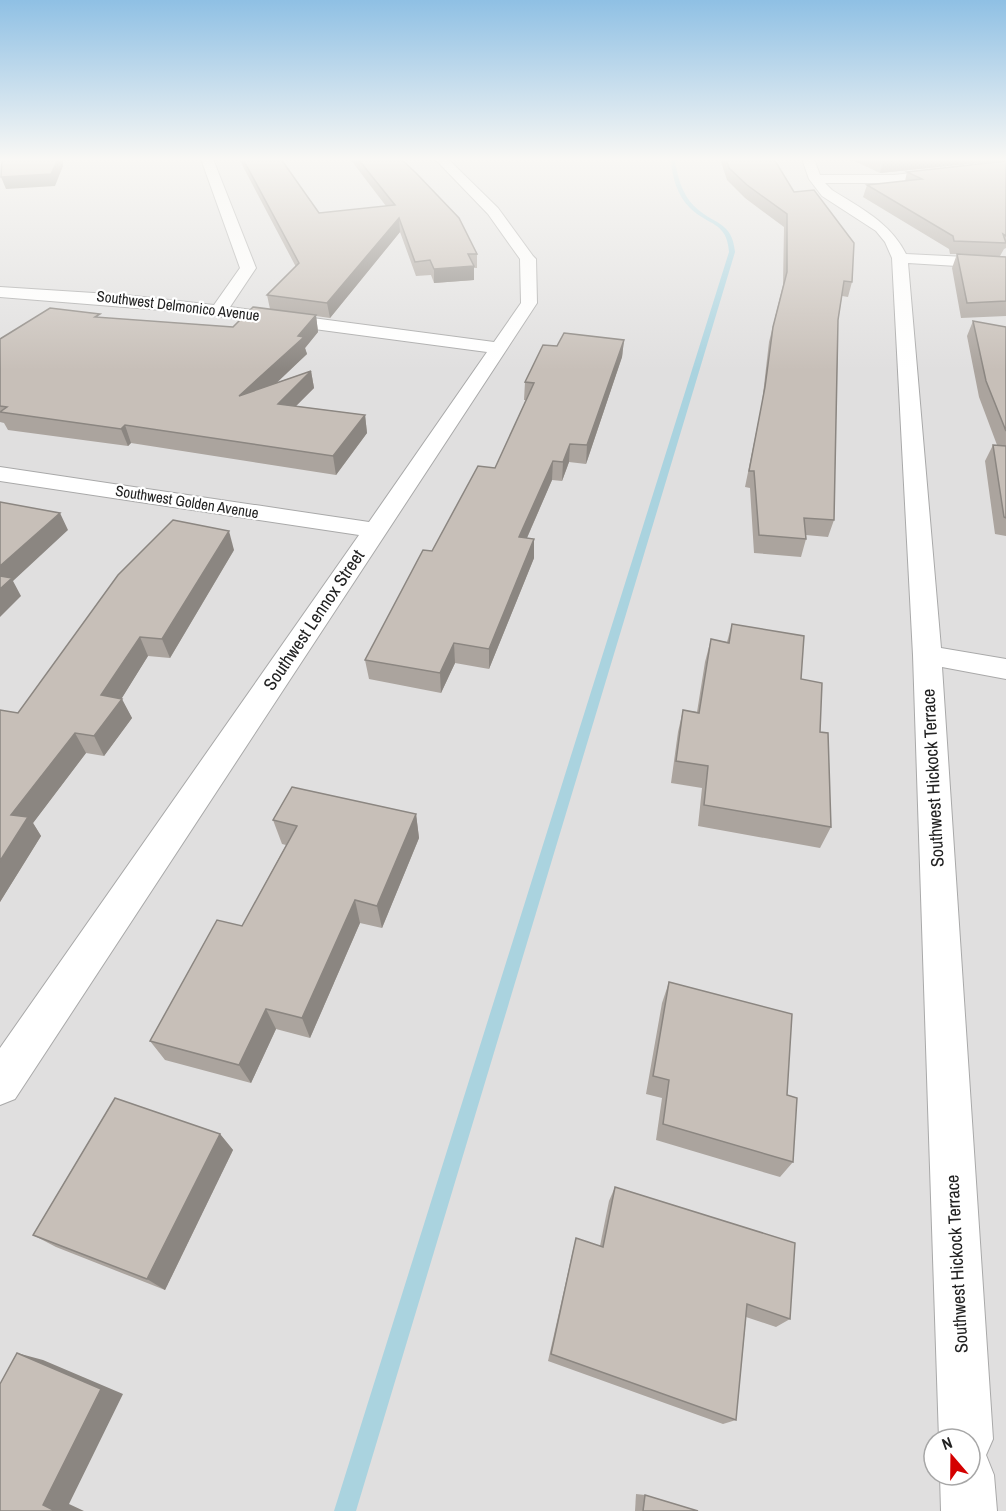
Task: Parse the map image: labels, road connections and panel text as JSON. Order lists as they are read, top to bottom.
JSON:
{
  "streets": {
    "street": [
      "Southwest Delmonico Avenue",
      "Southwest Golden Avenue",
      "Southwest Lennox Street",
      "Southwest Hickock Terrace"
    ]
  },
  "crossings": [
    ["Southwest Delmonico Avenue", "Southwest Lennox Street"],
    ["Southwest Golden Avenue", "Southwest Lennox Street"]
  ],
  "north": "top"
}
